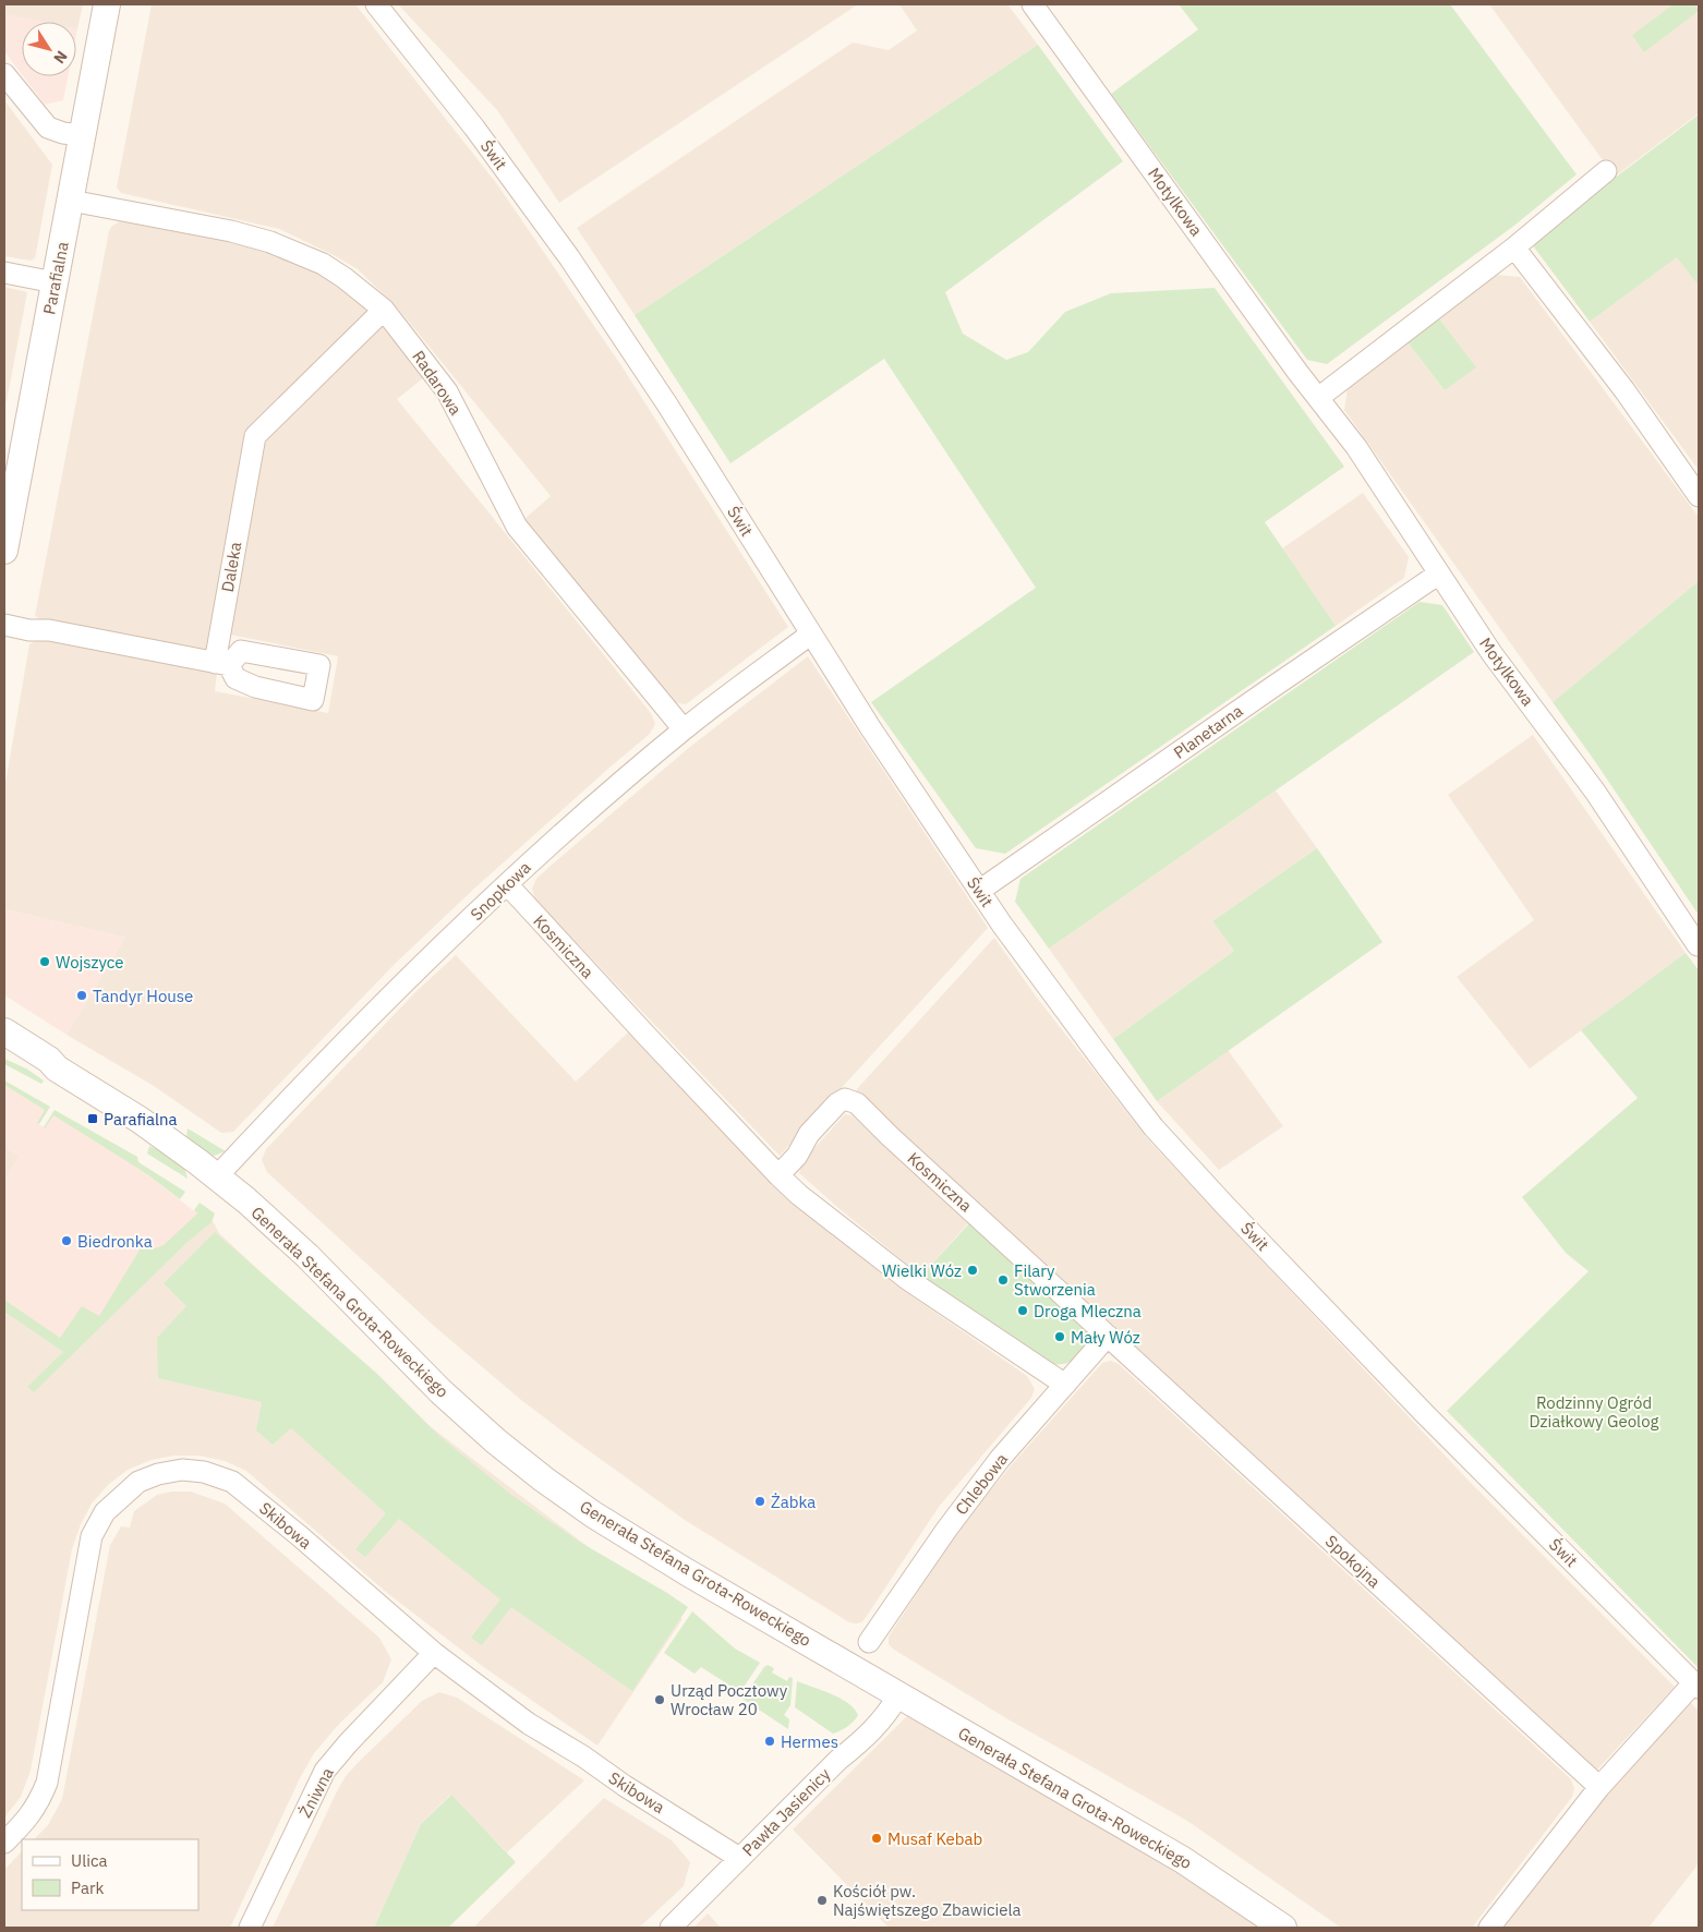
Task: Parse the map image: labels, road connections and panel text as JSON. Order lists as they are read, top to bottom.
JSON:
{
  "streets": {
    "street": [
      "Świt",
      "Motylkowa",
      "Parafialna",
      "Radarowa",
      "Daleka",
      "Planetarna",
      "Snopkowa",
      "Kosmiczna",
      "Generała Stefana Grota-Roweckiego",
      "Chlebowa",
      "Skibowa",
      "Spokojna",
      "Żniwna",
      "Pawła Jasienicy"
    ]
  },
  "crossings": [
    ["Świt", "Planetarna"],
    ["Świt", "Snopkowa"],
    ["Motylkowa", "Planetarna"],
    ["Parafialna", "Radarowa"],
    ["Radarowa", "Daleka"],
    ["Radarowa", "Snopkowa"],
    ["Snopkowa", "Kosmiczna"],
    ["Snopkowa", "Generała Stefana Grota-Roweckiego"],
    ["Kosmiczna", "Chlebowa"],
    ["Kosmiczna", "Spokojna"],
    ["Generała Stefana Grota-Roweckiego", "Pawła Jasienicy"],
    ["Chlebowa", "Spokojna"],
    ["Skibowa", "Żniwna"],
    ["Skibowa", "Pawła Jasienicy"]
  ],
  "parks": ["Rodzinny Ogród Działkowy Geolog"],
  "places": {
    "other": [
      "Wojszyce",
      "Tandyr House",
      "Biedronka",
      "Wielki Wóz",
      "Filary Stworzenia",
      "Droga Mleczna",
      "Mały Wóz",
      "Żabka",
      "Urząd Pocztowy Wrocław 20",
      "Hermes",
      "Musaf Kebab",
      "Kościół pw. Najświętszego Zbawiciela"
    ],
    "transit": ["Parafialna"]
  },
  "legend": ["Ulica", "Park"],
  "north": "bottom right"
}
